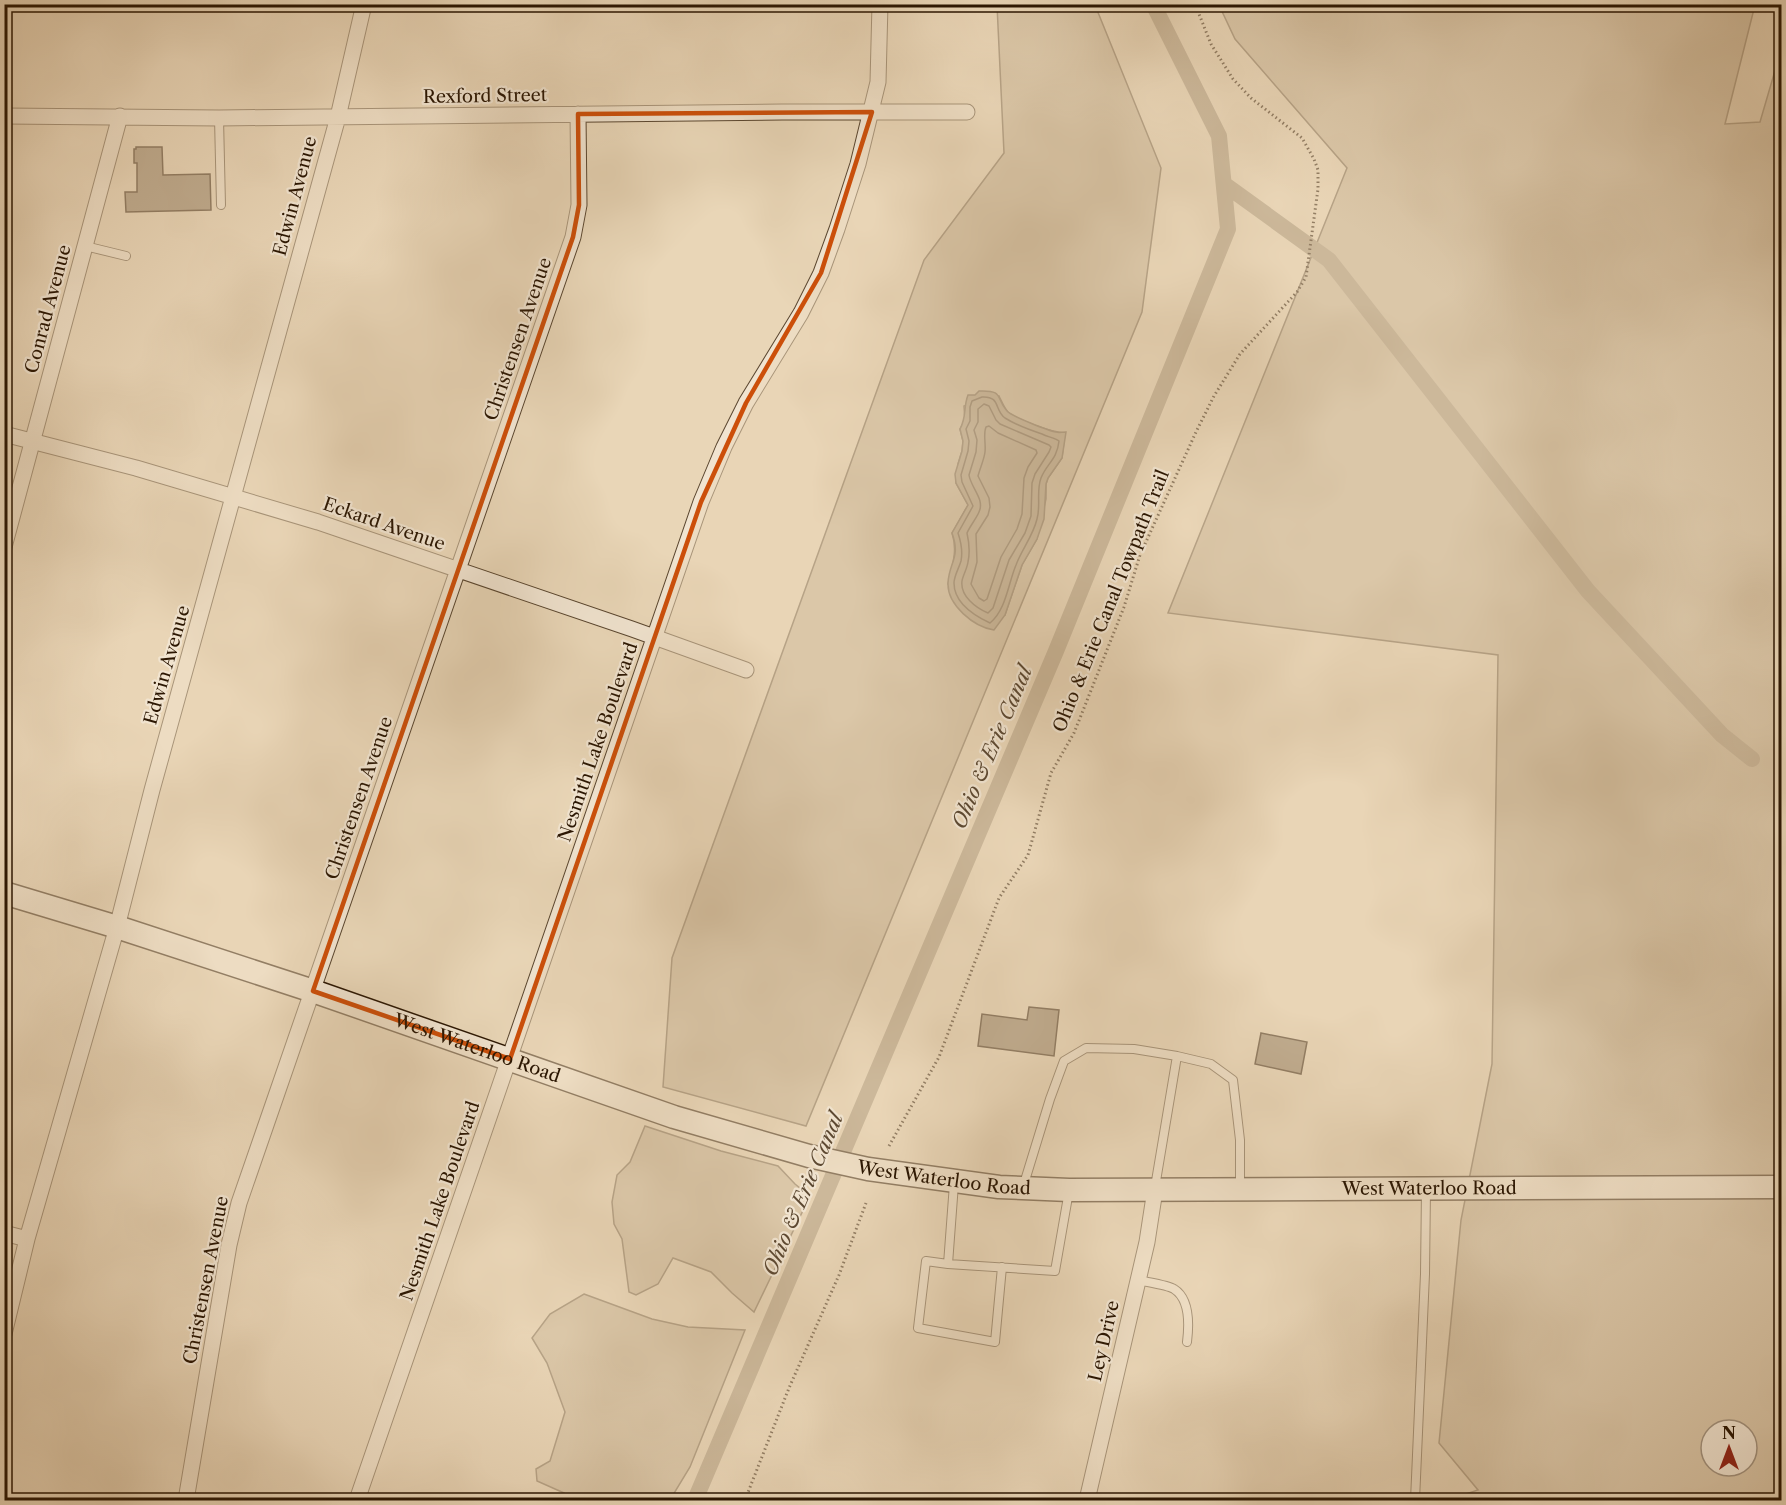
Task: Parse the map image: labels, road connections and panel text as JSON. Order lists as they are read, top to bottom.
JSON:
{
  "streets": {
    "main road": ["West Waterloo Road"],
    "street": [
      "Rexford Street",
      "Edwin Avenue",
      "Conrad Avenue",
      "Christensen Avenue",
      "Eckard Avenue",
      "Nesmith Lake Boulevard",
      "Ley Drive"
    ],
    "path": ["Ohio & Erie Canal Towpath Trail"]
  },
  "crossings": [
    ["Rexford Street", "Edwin Avenue"],
    ["Rexford Street", "Conrad Avenue"],
    ["Rexford Street", "Christensen Avenue"],
    ["Rexford Street", "Nesmith Lake Boulevard"],
    ["Edwin Avenue", "Eckard Avenue"],
    ["Edwin Avenue", "West Waterloo Road"],
    ["Conrad Avenue", "Eckard Avenue"],
    ["Christensen Avenue", "Eckard Avenue"],
    ["Christensen Avenue", "West Waterloo Road"],
    ["Eckard Avenue", "Nesmith Lake Boulevard"],
    ["Nesmith Lake Boulevard", "West Waterloo Road"],
    ["West Waterloo Road", "Ley Drive"]
  ],
  "water": ["Ohio & Erie Canal"],
  "north": "top"
}
